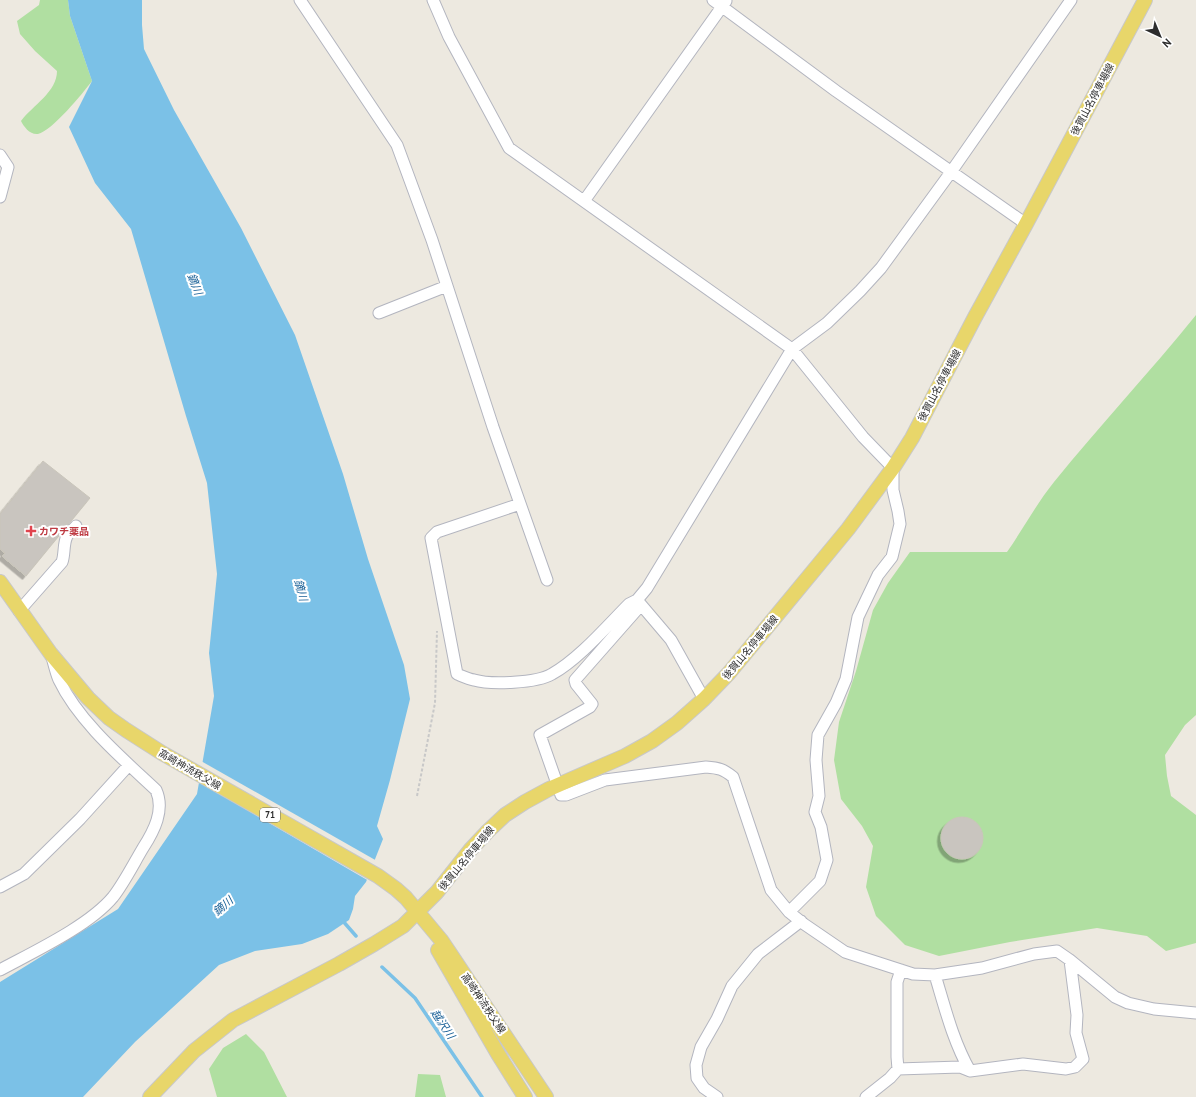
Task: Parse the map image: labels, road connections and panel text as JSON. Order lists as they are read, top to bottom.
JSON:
{
  "streets": {
    "main road": ["後賀山名停車場線", "高崎神流秩父線", "71"]
  },
  "crossings": [
    ["後賀山名停車場線", "高崎神流秩父線"]
  ],
  "water": ["鏑川", "越沢川"],
  "places": {
    "health": ["カワチ薬品"]
  },
  "north": "bottom right"
}
